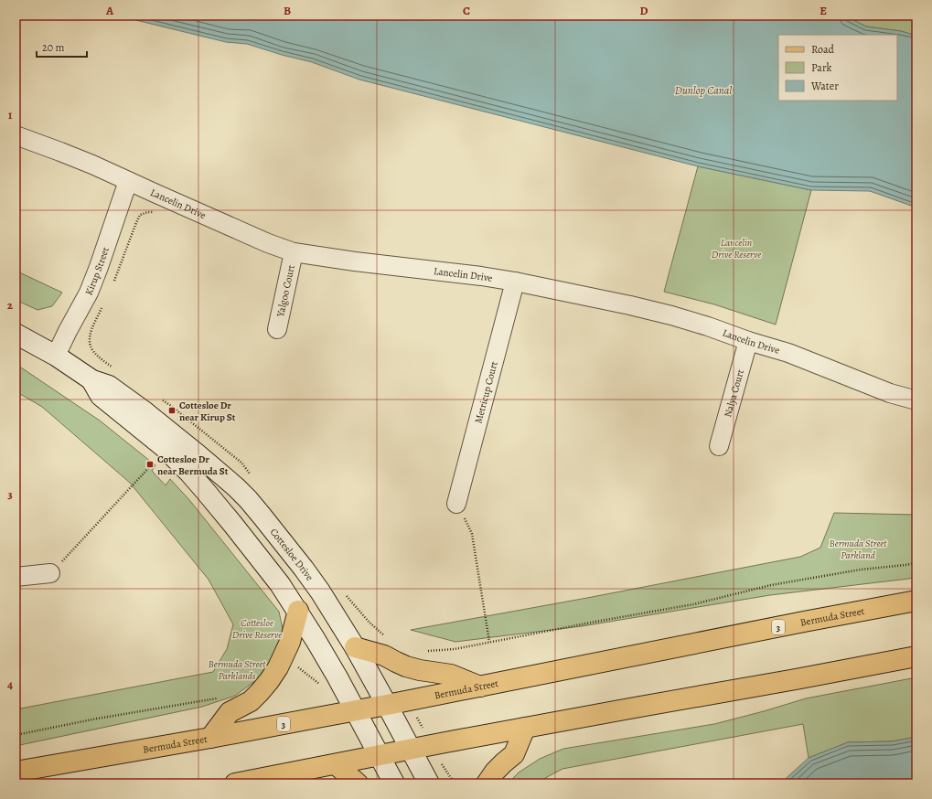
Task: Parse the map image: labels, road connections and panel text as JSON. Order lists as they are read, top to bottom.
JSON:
{
  "streets": {
    "main road": ["Cottesloe Drive", "Bermuda Street", "3"],
    "street": [
      "Lancelin Drive",
      "Kirup Street",
      "Yalgoo Court",
      "Metricup Court",
      "Nalya Court"
    ]
  },
  "crossings": [
    ["Lancelin Drive", "Kirup Street"],
    ["Lancelin Drive", "Yalgoo Court"],
    ["Lancelin Drive", "Metricup Court"],
    ["Lancelin Drive", "Nalya Court"],
    ["Kirup Street", "Cottesloe Drive"],
    ["Cottesloe Drive", "Bermuda Street"]
  ],
  "water": ["Dunlop Canal"],
  "parks": [
    "Lancelin Drive Reserve",
    "Bermuda Street Parkland",
    "Cottesloe Drive Reserve",
    "Bermuda Street Parklands"
  ],
  "places": {
    "transit": ["Cottesloe Dr near Kirup St", "Cottesloe Dr near Bermuda St"]
  },
  "legend": ["Road", "Park", "Water"],
  "scale_bar": "20 m",
  "grid": {
    "columns": [
      "A",
      "B",
      "C",
      "D",
      "E"
    ],
    "rows": [
      "1",
      "2",
      "3",
      "4"
    ]
  }
}
